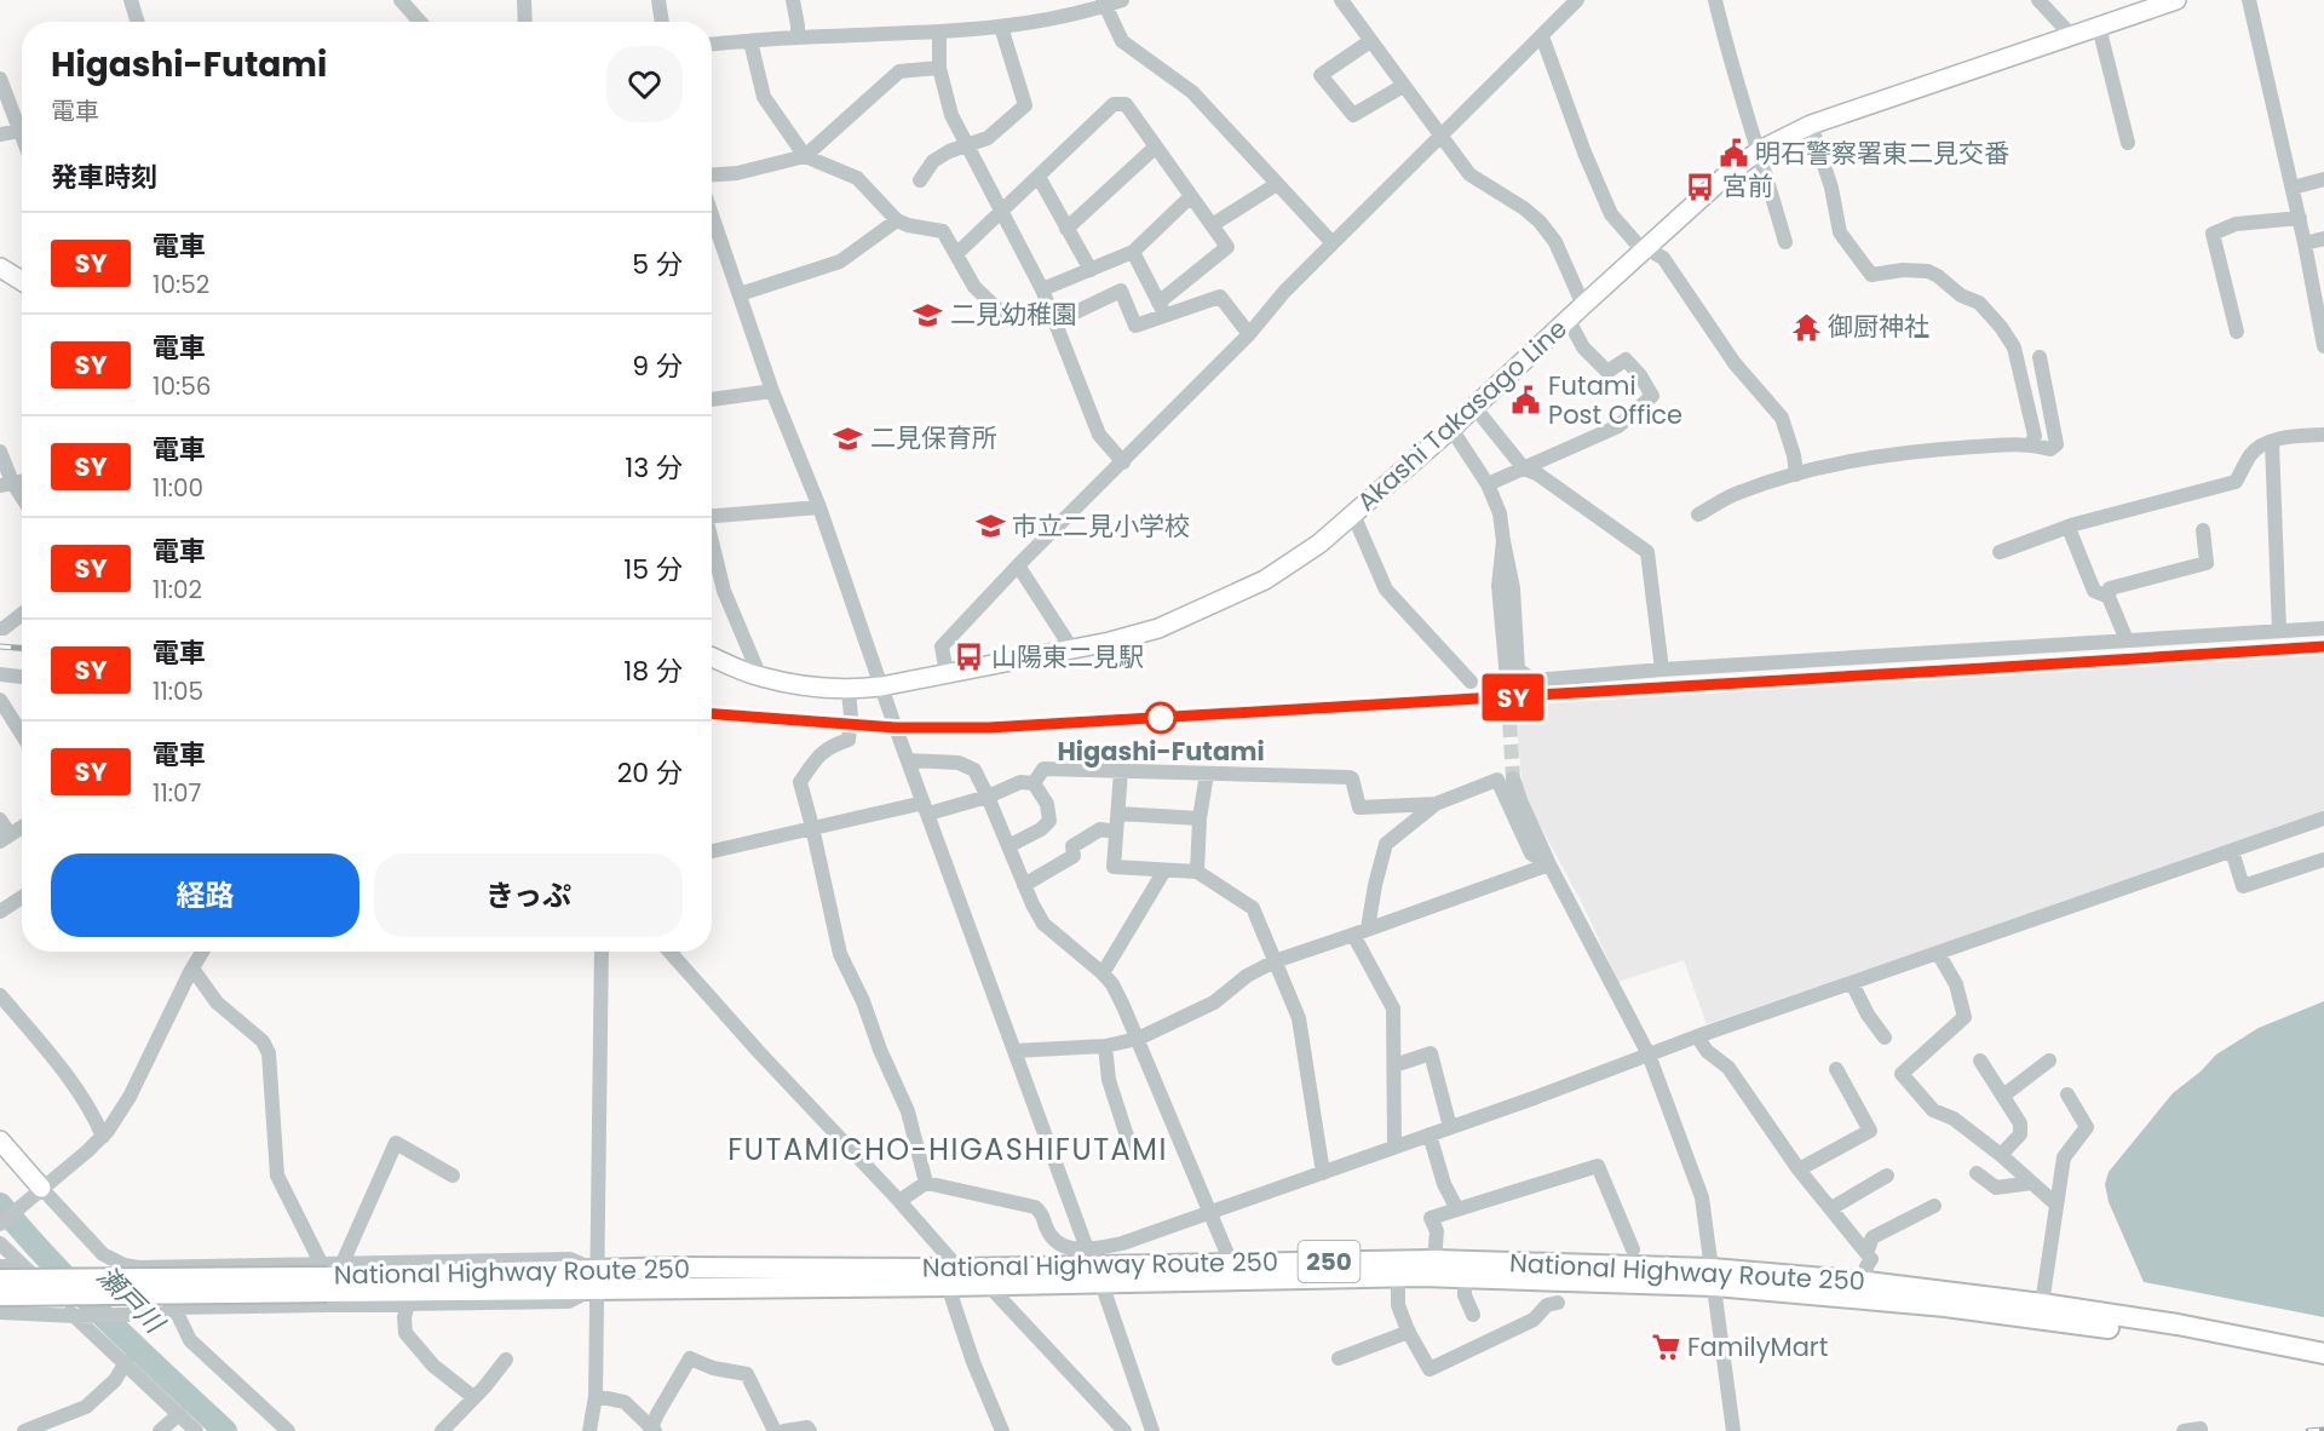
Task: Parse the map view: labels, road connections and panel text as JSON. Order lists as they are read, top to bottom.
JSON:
{
  "streets": {
    "highway": ["250", "National Highway Route 250"],
    "main road": ["Akashi Takasago Line"]
  },
  "districts": ["FUTAMICHO-HIGASHIFUTAMI"],
  "water": ["瀬戸川"],
  "places": {
    "public building": ["明石警察署東二見交番", "Futami Post Office"],
    "bus stop": ["宮前", "山陽東二見駅"],
    "school or university": ["二見幼稚園", "二見保育所", "市立二見小学校"],
    "temple": ["御厨神社"],
    "other": ["Higashi-Futami"],
    "supermarket": ["FamilyMart"]
  },
  "page": {
    "on_map": "SY",
    "heading": [
      ["Higashi-Futami", "電車"],
      "発車時刻"
    ],
    "list": [
      {
        "mark": "SY",
        "name": "電車",
        "note": "10:52",
        "value": "5 分"
      },
      {
        "mark": "SY",
        "name": "電車",
        "note": "10:56",
        "value": "9 分"
      },
      {
        "mark": "SY",
        "name": "電車",
        "note": "11:00",
        "value": "13 分"
      },
      {
        "mark": "SY",
        "name": "電車",
        "note": "11:02",
        "value": "15 分"
      },
      {
        "mark": "SY",
        "name": "電車",
        "note": "11:05",
        "value": "18 分"
      },
      {
        "mark": "SY",
        "name": "電車",
        "note": "11:07",
        "value": "20 分"
      }
    ],
    "buttons": ["経路", "きっぷ"]
  }
}
